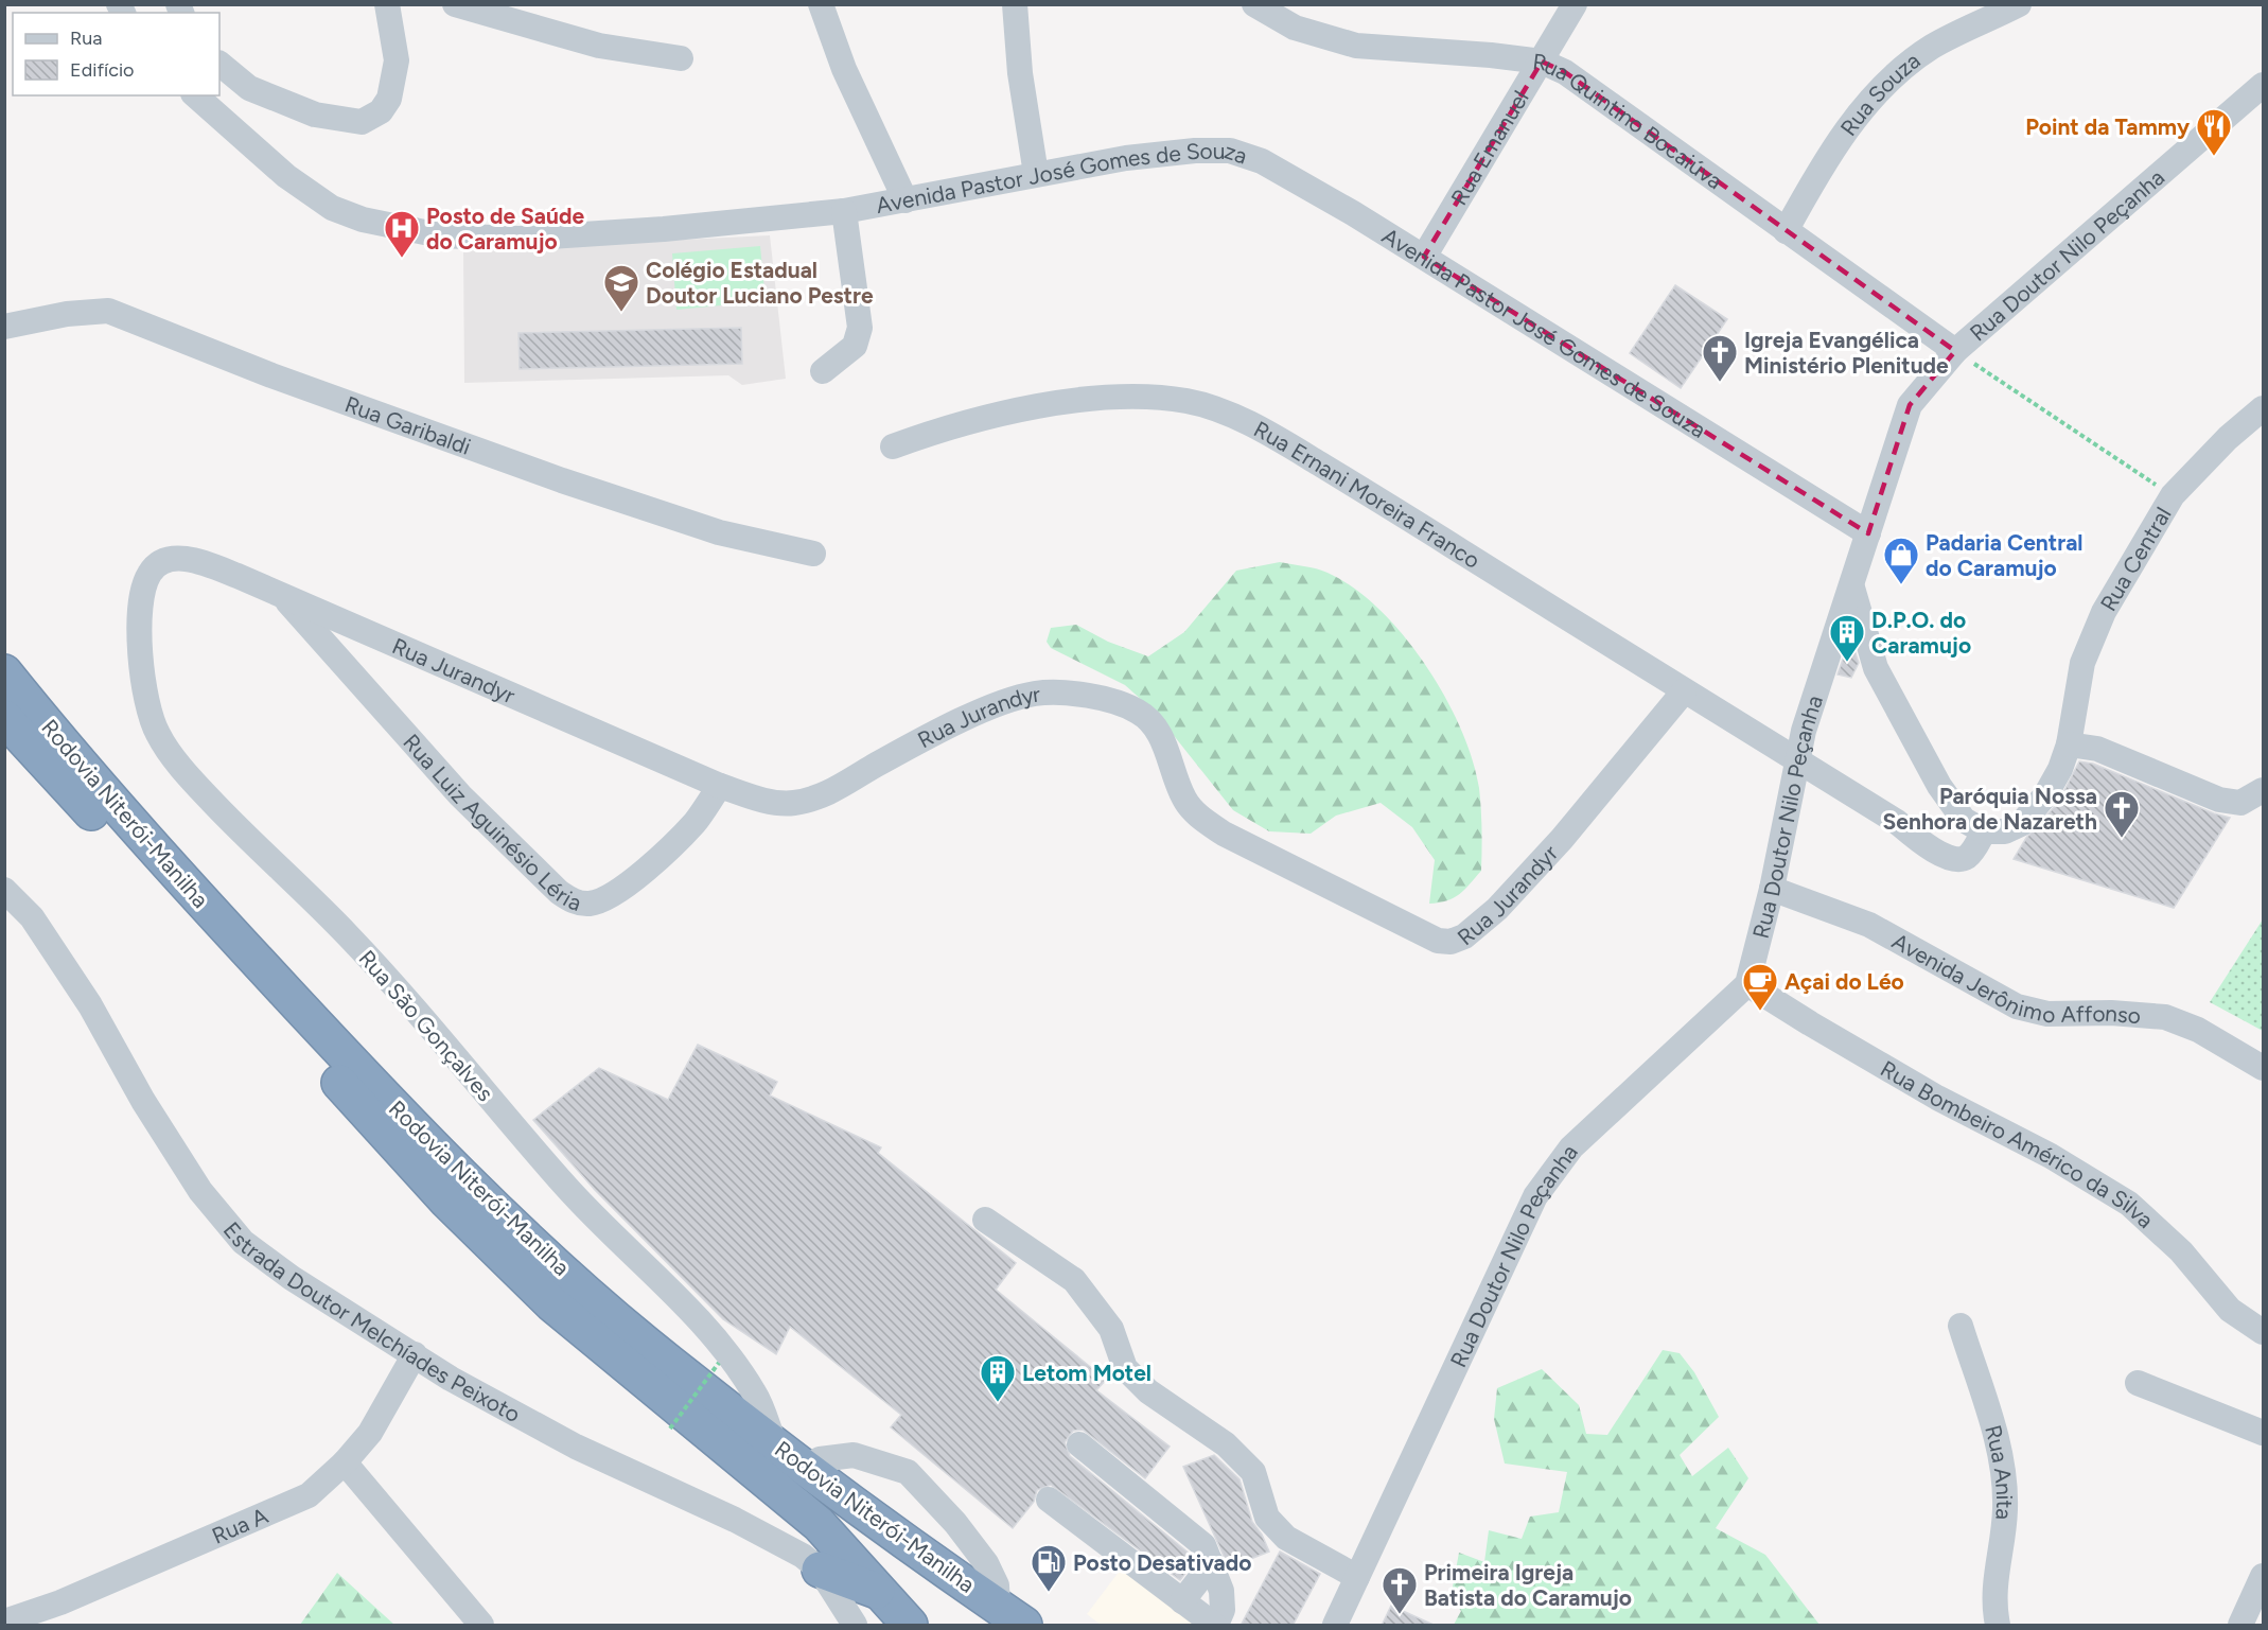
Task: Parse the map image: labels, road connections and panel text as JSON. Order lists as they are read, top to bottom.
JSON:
{
  "streets": {
    "highway": ["Rodovia Niterói-Manilha"],
    "street": [
      "Rua Souza",
      "Rua Quintino Bocaiúva",
      "Rua Emanuel",
      "Avenida Pastor José Gomes de Souza",
      "Rua Doutor Nilo Peçanha",
      "Rua Garibaldi",
      "Rua Ernani Moreira Franco",
      "Rua Central",
      "Rua Jurandyr",
      "Rua Luiz Aguinésio Léria",
      "Avenida Jerônimo Affonso",
      "Rua São Gonçalves",
      "Rua Bombeiro Américo da Silva",
      "Estrada Doutor Melchíades Peixoto",
      "Rua Anita",
      "Rua A"
    ]
  },
  "crossings": [
    ["Rua Souza", "Rua Quintino Bocaiúva"],
    ["Rua Quintino Bocaiúva", "Rua Emanuel"],
    ["Rua Quintino Bocaiúva", "Rua Doutor Nilo Peçanha"],
    ["Rua Emanuel", "Avenida Pastor José Gomes de Souza"],
    ["Avenida Pastor José Gomes de Souza", "Rua Doutor Nilo Peçanha"],
    ["Rua Doutor Nilo Peçanha", "Rua Ernani Moreira Franco"],
    ["Rua Doutor Nilo Peçanha", "Avenida Jerônimo Affonso"],
    ["Rua Doutor Nilo Peçanha", "Rua Bombeiro Américo da Silva"],
    ["Rua Ernani Moreira Franco", "Rua Jurandyr"],
    ["Rua Jurandyr", "Rua Luiz Aguinésio Léria"],
    ["Rua Jurandyr", "Rua São Gonçalves"],
    ["Rodovia Niterói-Manilha", "Rua São Gonçalves"],
    ["Estrada Doutor Melchíades Peixoto", "Rua A"]
  ],
  "places": {
    "restaurant": ["Point da Tammy"],
    "hospital": ["Posto de Saúde do Caramujo"],
    "school or university": ["Colégio Estadual Doutor Luciano Pestre"],
    "church": ["Igreja Evangélica Ministério Plenitude", "Paróquia Nossa Senhora de Nazareth", "Primeira Igreja Batista do Caramujo"],
    "shop": ["Padaria Central do Caramujo"],
    "building": ["D.P.O. do Caramujo", "Letom Motel"],
    "cafe": ["Açai do Léo"],
    "fuel station": ["Posto Desativado"]
  },
  "legend": ["Rua", "Edifício"]
}
